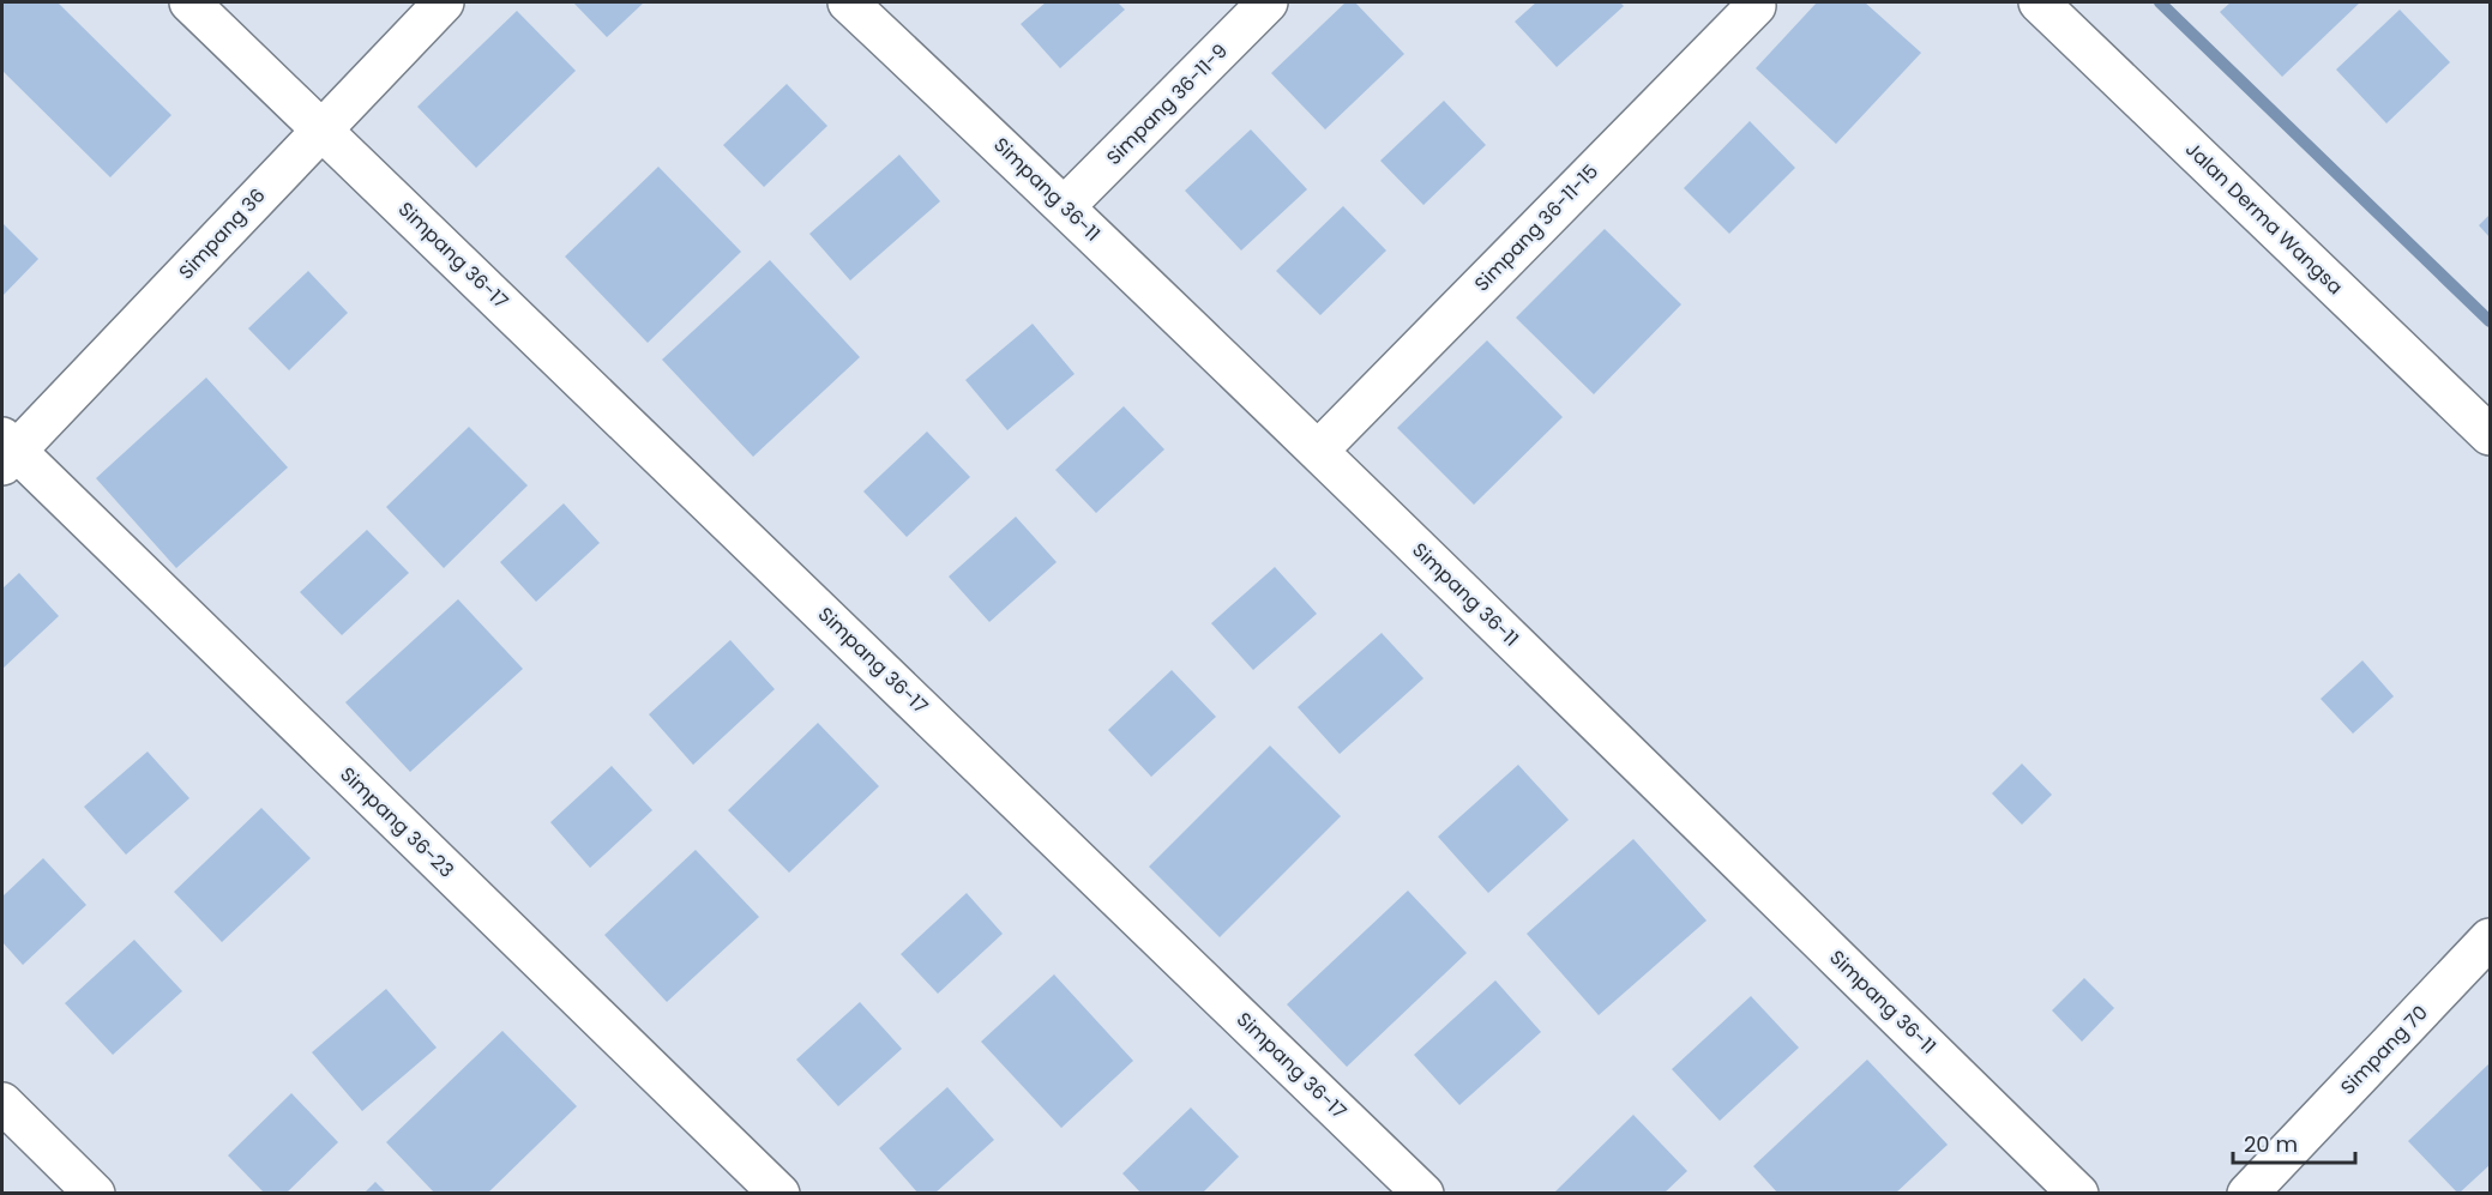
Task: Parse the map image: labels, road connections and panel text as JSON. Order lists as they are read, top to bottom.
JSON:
{
  "streets": {
    "street": [
      "Simpang 36-11-9",
      "Simpang 36-11",
      "Jalan Derma Wangsa",
      "Simpang 36-11-15",
      "Simpang 36",
      "Simpang 36-17",
      "Simpang 36-23",
      "Simpang 70"
    ]
  },
  "crossings": [
    ["Simpang 36-11-9", "Simpang 36-11"],
    ["Simpang 36-11", "Simpang 36-11-15"],
    ["Simpang 36", "Simpang 36-17"],
    ["Simpang 36", "Simpang 36-23"]
  ],
  "scale_bar": "20 m"
}
